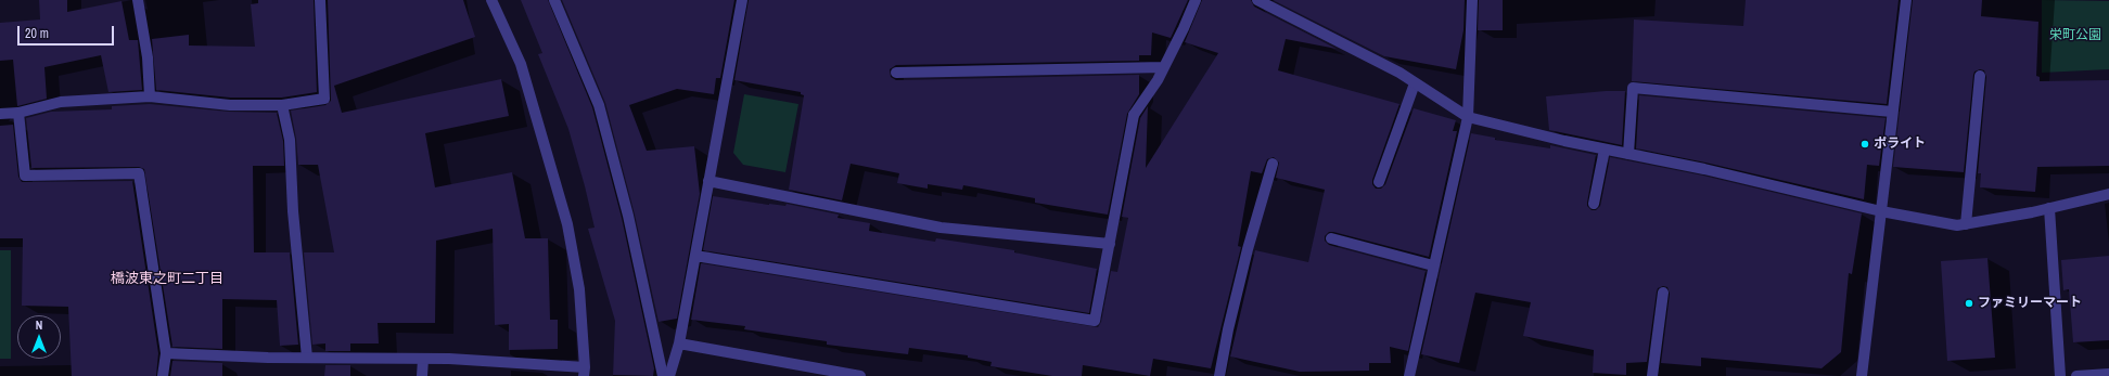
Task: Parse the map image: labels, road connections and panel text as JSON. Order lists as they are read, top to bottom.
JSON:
{
  "districts": ["橋波東之町二丁目"],
  "parks": ["栄町公園"],
  "places": ["ポライト", "ファミリーマート"],
  "scale_bar": "20 m",
  "north": "top"
}
